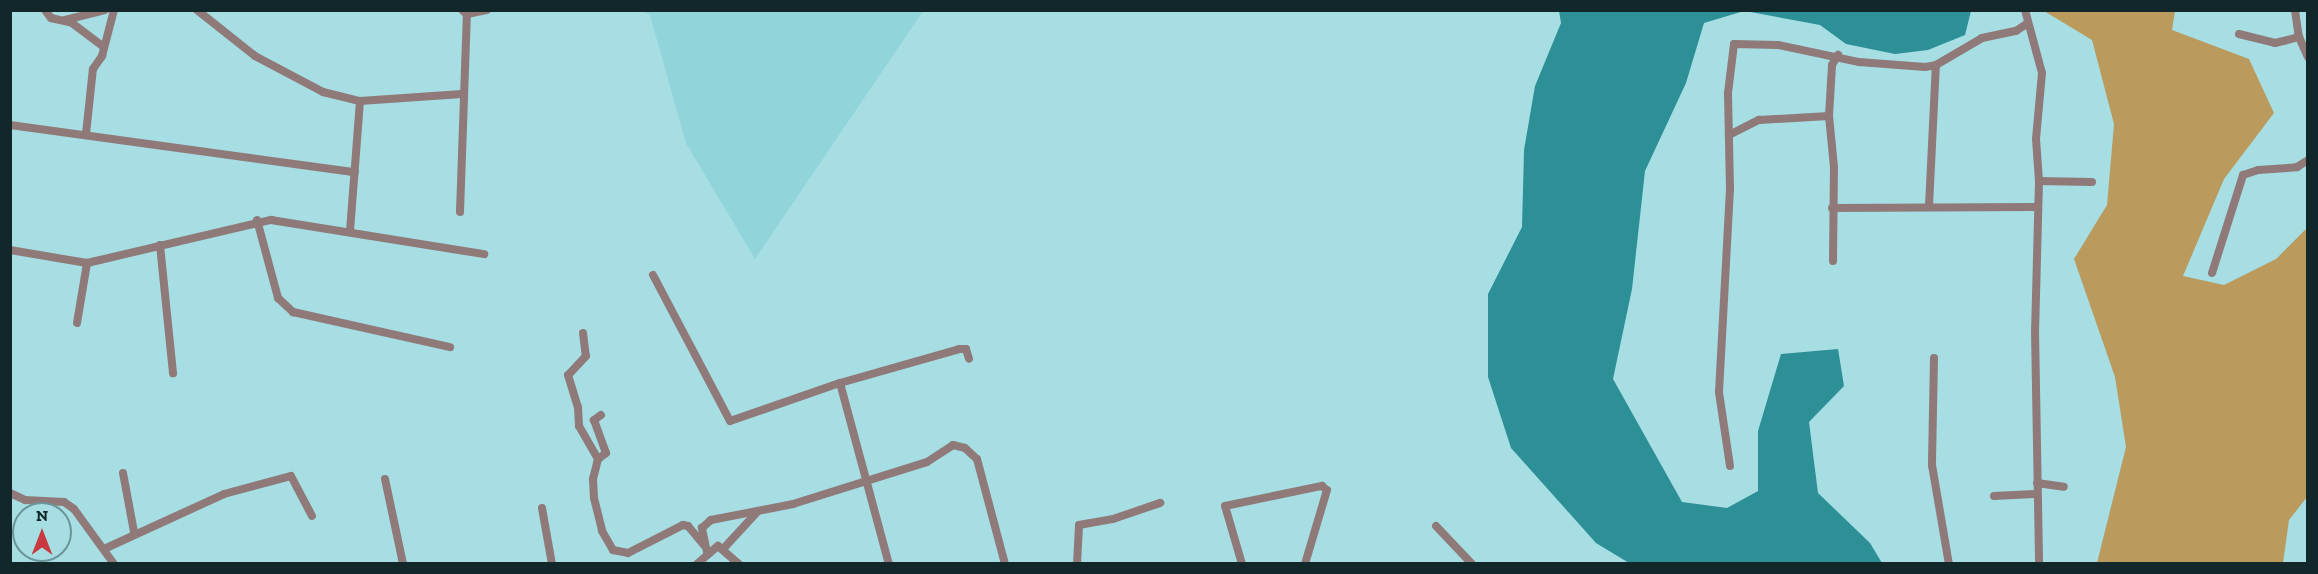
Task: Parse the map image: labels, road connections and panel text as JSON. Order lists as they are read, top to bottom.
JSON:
{
  "north": "top"
}
